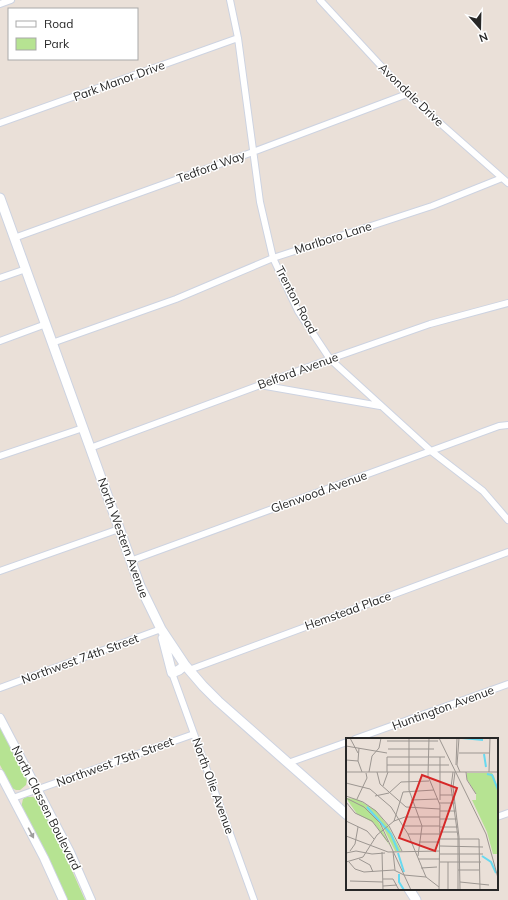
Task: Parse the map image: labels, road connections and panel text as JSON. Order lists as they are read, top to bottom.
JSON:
{
  "streets": {
    "main road": ["North Western Avenue"],
    "street": [
      "Park Manor Drive",
      "Avondale Drive",
      "Tedford Way",
      "Marlboro Lane",
      "Trenton Road",
      "Belford Avenue",
      "Glenwood Avenue",
      "Hemstead Place",
      "Northwest 74th Street",
      "Huntington Avenue",
      "Northwest 75th Street",
      "North Olie Avenue",
      "North Classen Boulevard"
    ]
  },
  "crossings": [
    ["Park Manor Drive", "Trenton Road"],
    ["Avondale Drive", "Tedford Way"],
    ["Avondale Drive", "Marlboro Lane"],
    ["Tedford Way", "Trenton Road"],
    ["Tedford Way", "North Western Avenue"],
    ["Marlboro Lane", "Trenton Road"],
    ["Marlboro Lane", "North Western Avenue"],
    ["Trenton Road", "Belford Avenue"],
    ["Trenton Road", "Glenwood Avenue"],
    ["Belford Avenue", "North Western Avenue"],
    ["Glenwood Avenue", "North Western Avenue"],
    ["North Western Avenue", "Hemstead Place"],
    ["North Western Avenue", "Northwest 74th Street"],
    ["Northwest 75th Street", "North Olie Avenue"],
    ["Northwest 75th Street", "North Classen Boulevard"]
  ],
  "legend": ["Road", "Park"],
  "north": "bottom"
}
